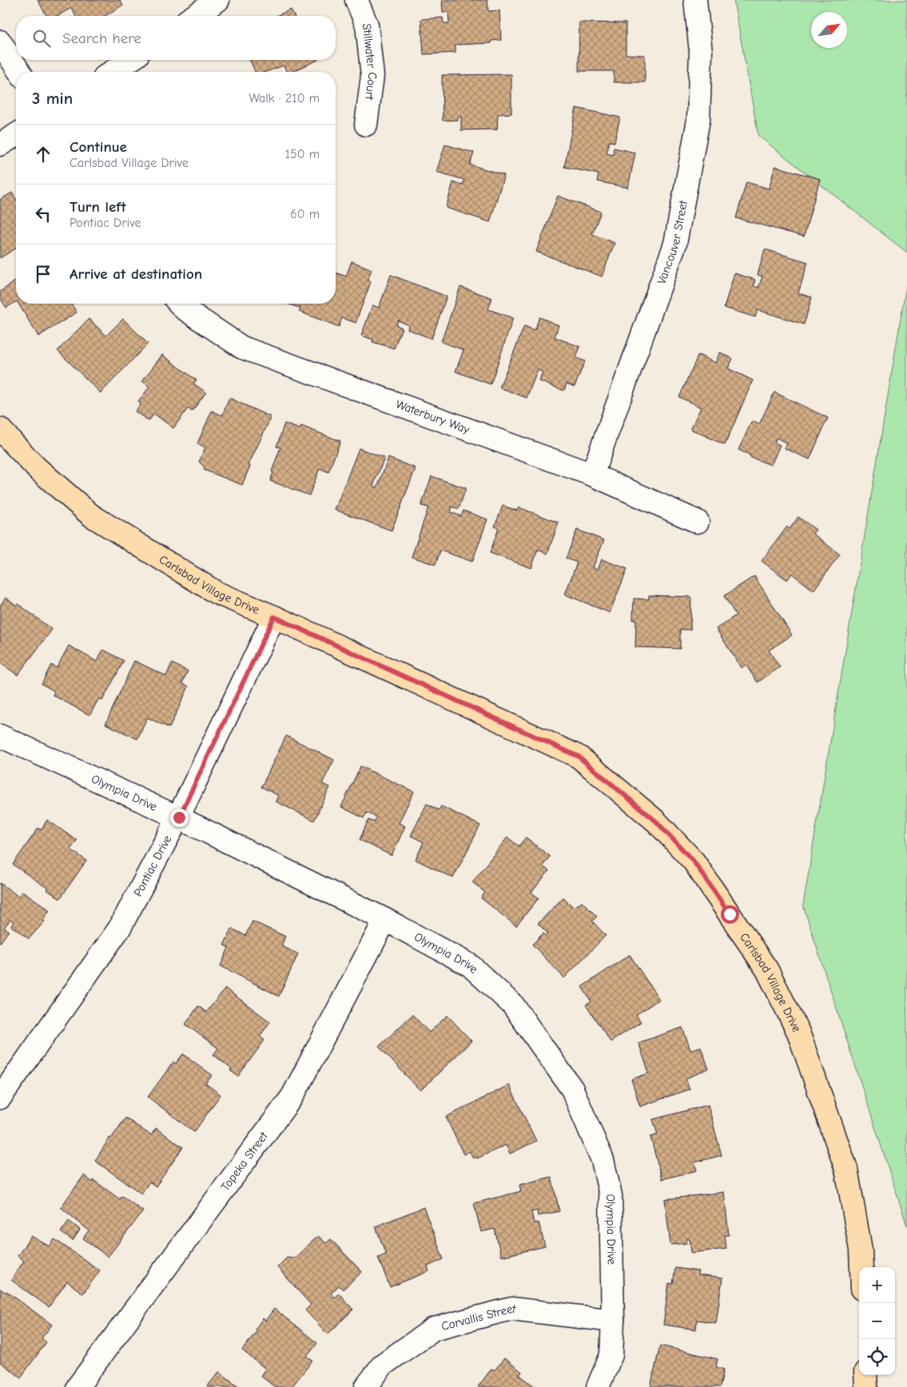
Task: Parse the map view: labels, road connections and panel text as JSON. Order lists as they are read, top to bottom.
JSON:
{
  "streets": {
    "main road": ["Carlsbad Village Drive"],
    "street": [
      "Stillwater Court",
      "Vancouver Street",
      "Waterbury Way",
      "Olympia Drive",
      "Pontiac Drive",
      "Topeka Street",
      "Corvallis Street"
    ]
  },
  "crossings": [
    ["Vancouver Street", "Waterbury Way"],
    ["Carlsbad Village Drive", "Pontiac Drive"],
    ["Olympia Drive", "Pontiac Drive"],
    ["Olympia Drive", "Topeka Street"],
    ["Olympia Drive", "Corvallis Street"]
  ],
  "north": "top right",
  "page": {
    "search": "Search here",
    "heading": ["3 min", "Walk · 210 m"],
    "list": [
      ["Continue", "Carlsbad Village Drive", "150 m"],
      ["Turn left", "Pontiac Drive", "60 m"],
      "Arrive at destination"
    ],
    "map_buttons": ["+", "−"]
  }
}
